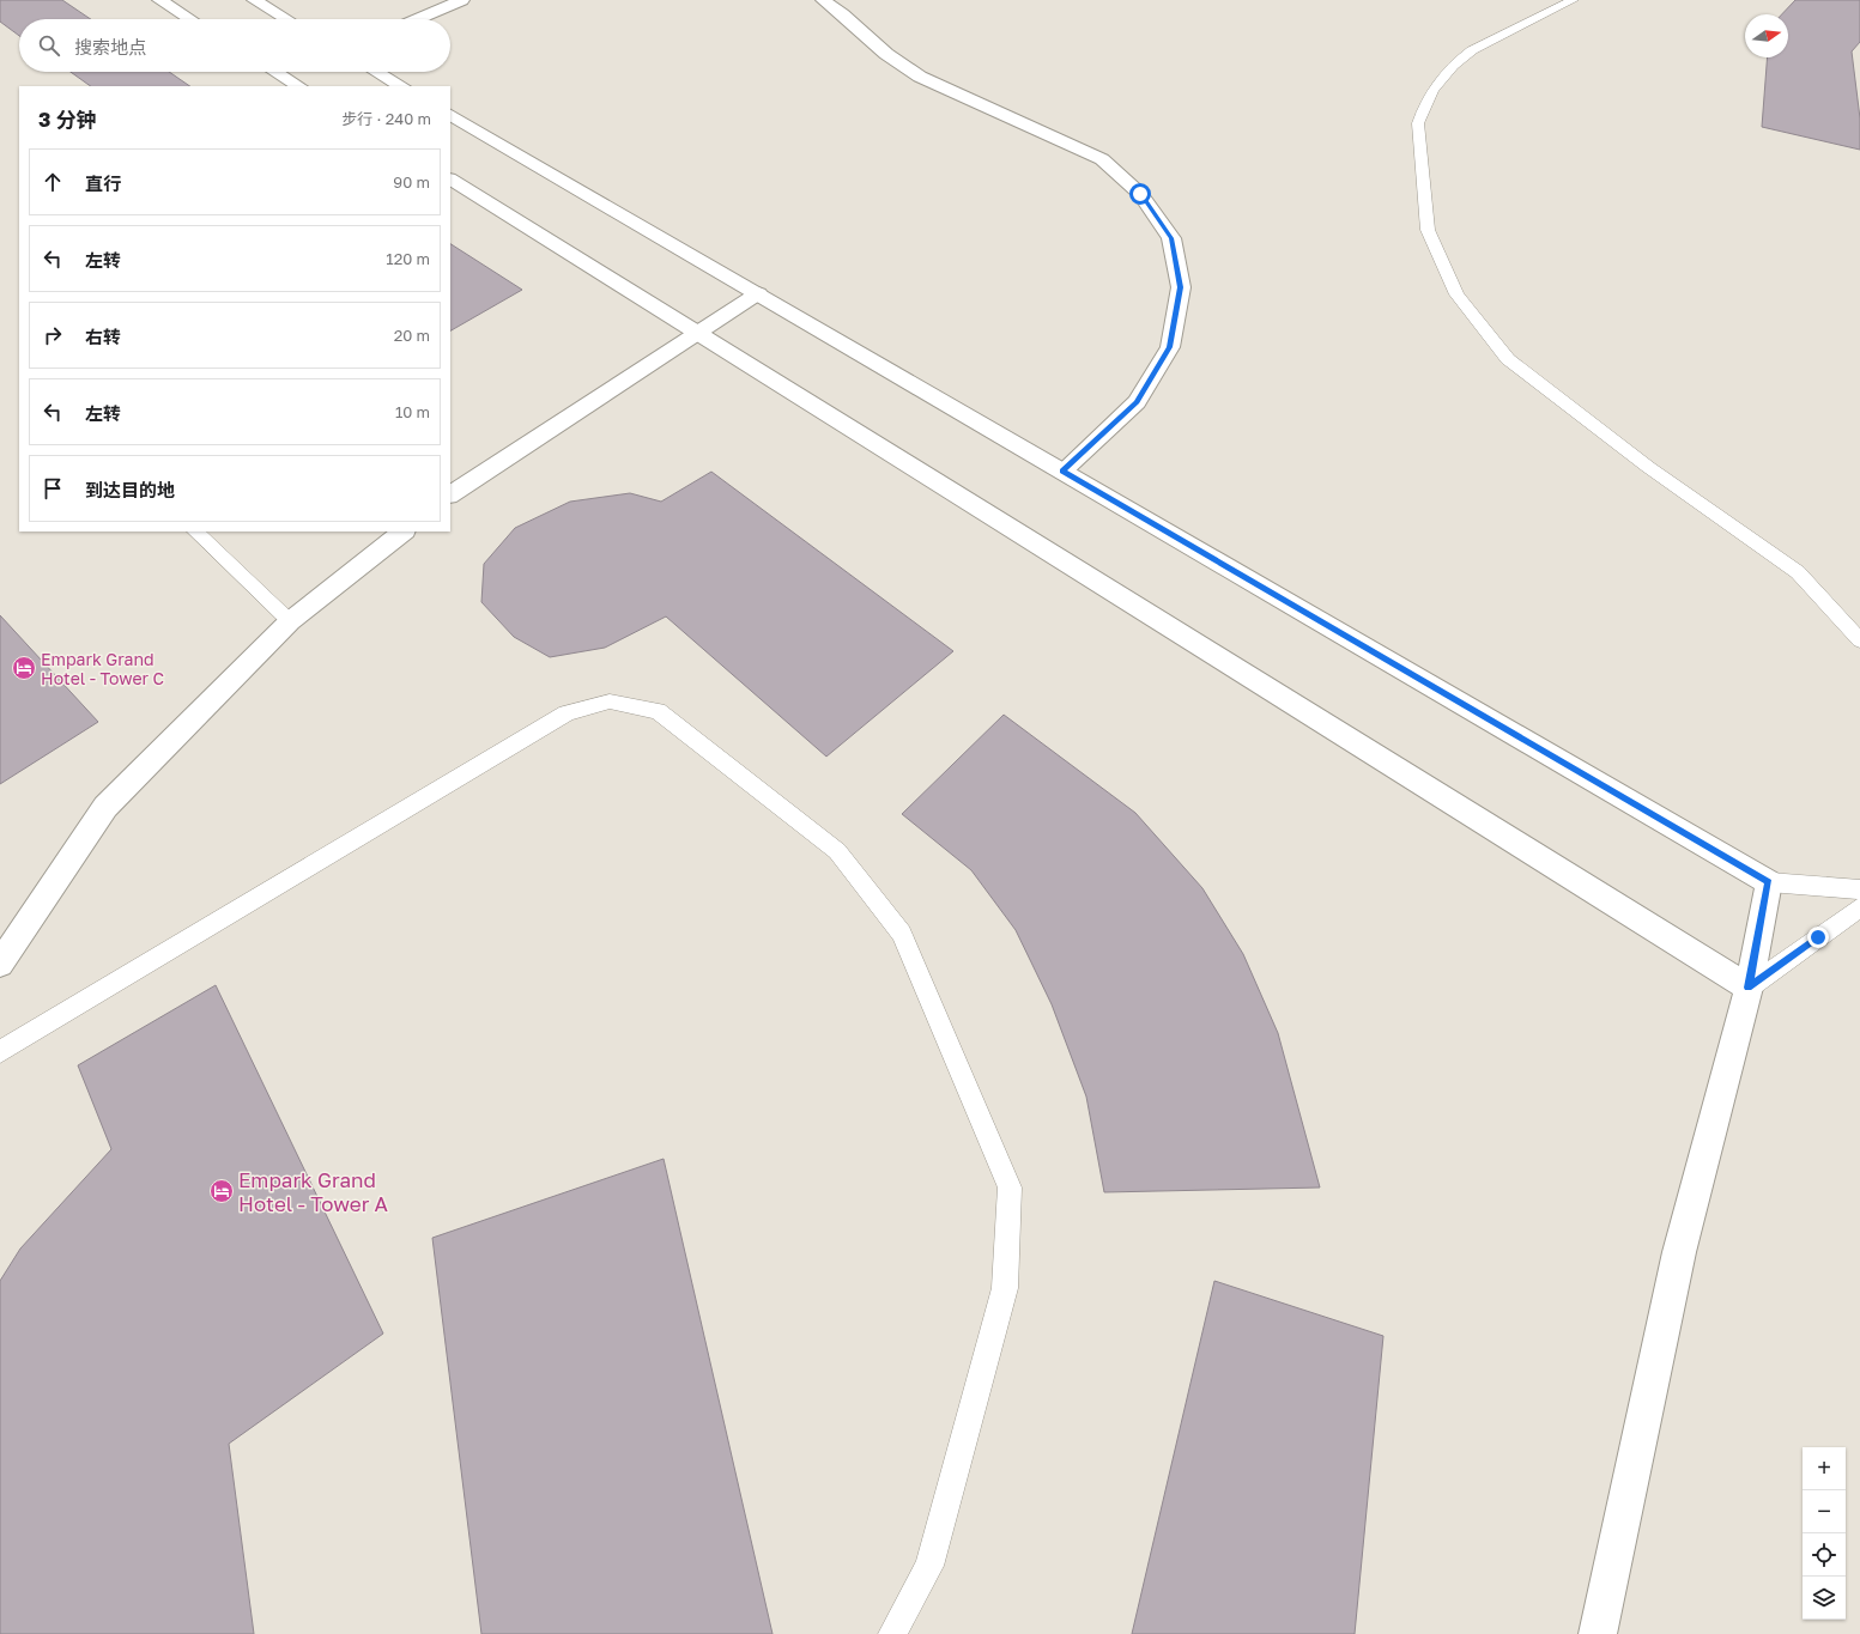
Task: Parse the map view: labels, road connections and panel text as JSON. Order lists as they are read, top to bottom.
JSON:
{
  "places": {
    "hotel": ["Empark Grand Hotel - Tower C", "Empark Grand Hotel - Tower A"]
  },
  "north": "right",
  "page": {
    "search": "搜索地点",
    "heading": ["3 分钟", "步行 · 240 m"],
    "list": [
      ["直行", "90 m"],
      ["左转", "120 m"],
      ["右转", "20 m"],
      ["左转", "10 m"],
      "到达目的地"
    ],
    "map_buttons": ["+", "−"]
  }
}
